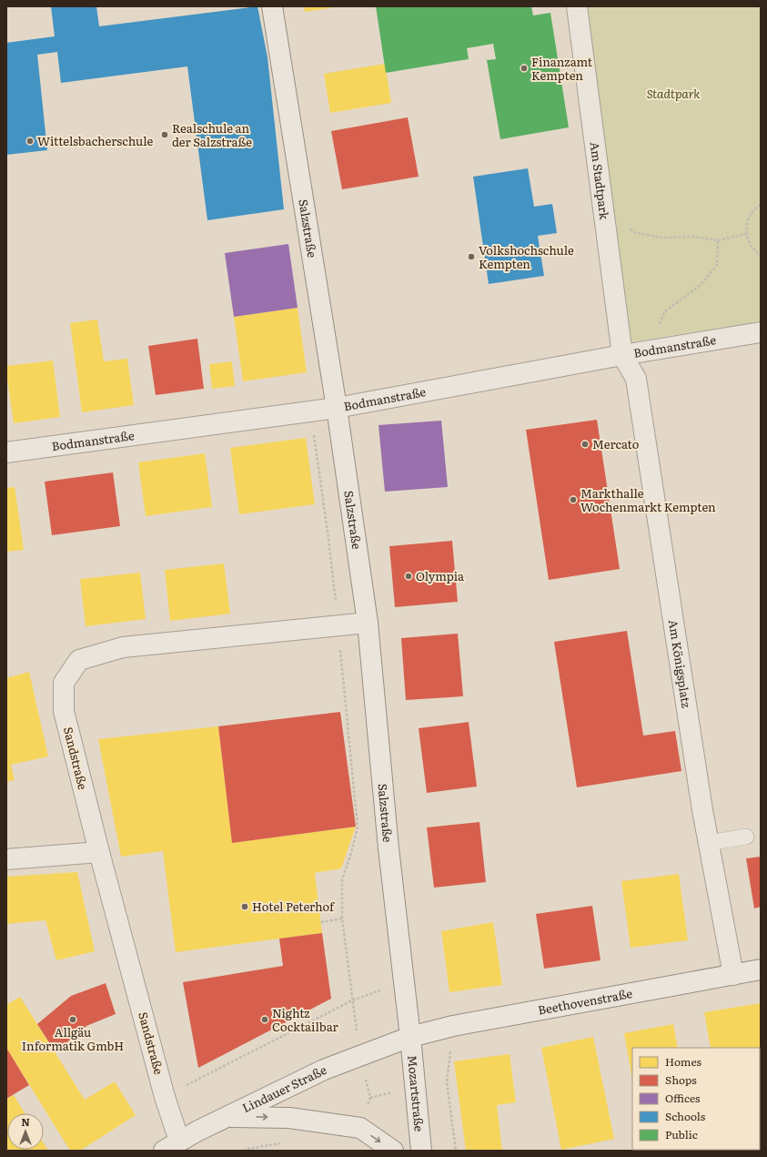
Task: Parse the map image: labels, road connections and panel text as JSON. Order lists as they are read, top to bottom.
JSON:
{
  "streets": {
    "street": [
      "Am Stadtpark",
      "Salzstraße",
      "Bodmanstraße",
      "Am Königsplatz",
      "Sandstraße",
      "Beethovenstraße",
      "Lindauer Straße",
      "Mozartstraße"
    ]
  },
  "crossings": [
    ["Am Stadtpark", "Bodmanstraße"],
    ["Am Stadtpark", "Am Königsplatz"],
    ["Salzstraße", "Bodmanstraße"],
    ["Salzstraße", "Sandstraße"],
    ["Salzstraße", "Beethovenstraße"],
    ["Salzstraße", "Lindauer Straße"],
    ["Salzstraße", "Mozartstraße"],
    ["Bodmanstraße", "Am Königsplatz"],
    ["Am Königsplatz", "Beethovenstraße"],
    ["Sandstraße", "Lindauer Straße"],
    ["Beethovenstraße", "Lindauer Straße"],
    ["Beethovenstraße", "Mozartstraße"],
    ["Lindauer Straße", "Mozartstraße"]
  ],
  "parks": ["Stadtpark"],
  "places": [
    "Finanzamt Kempten",
    "Realschule an der Salzstraße",
    "Wittelsbacherschule",
    "Volkshochschule Kempten",
    "Mercato",
    "Markthalle Wochenmarkt Kempten",
    "Olympia",
    "Hotel Peterhof",
    "Allgäu Informatik GmbH",
    "Nightz Cocktailbar"
  ],
  "legend": [
    "Homes",
    "Shops",
    "Offices",
    "Schools",
    "Public"
  ],
  "north": "top"
}
